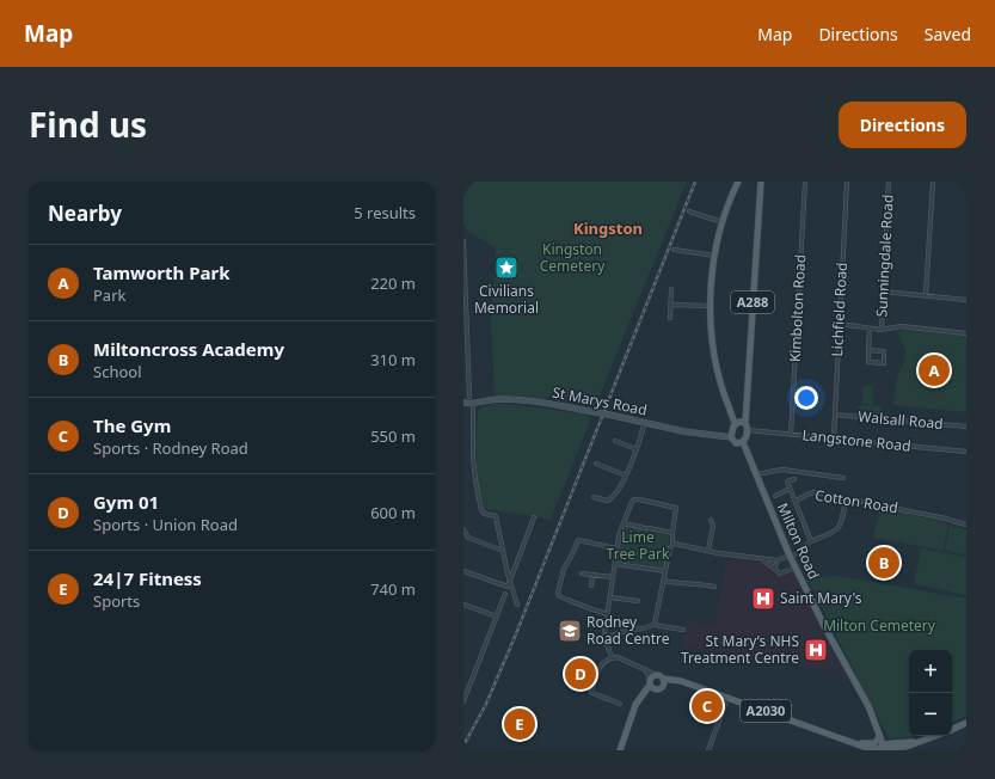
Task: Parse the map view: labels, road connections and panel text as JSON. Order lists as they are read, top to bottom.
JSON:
{
  "streets": {
    "main road": ["A288", "Milton Road", "A2030"],
    "street": [
      "Sunningdale Road",
      "Kimbolton Road",
      "Lichfield Road",
      "St Marys Road",
      "Walsall Road",
      "Langstone Road",
      "Cotton Road"
    ]
  },
  "crossings": [
    ["A288", "St Marys Road"],
    ["A288", "Langstone Road"],
    ["A288", "Milton Road"],
    ["Kimbolton Road", "Langstone Road"],
    ["Lichfield Road", "Walsall Road"],
    ["Lichfield Road", "Langstone Road"],
    ["St Marys Road", "Langstone Road"],
    ["St Marys Road", "Milton Road"],
    ["Langstone Road", "Milton Road"],
    ["Milton Road", "A2030"]
  ],
  "districts": ["Kingston"],
  "parks": ["Kingston Cemetery", "Lime Tree Park", "Milton Cemetery"],
  "places": {
    "place": ["Civilians Memorial"],
    "hospital": ["Saint Mary's", "St Mary’s NHS Treatment Centre"],
    "school or university": ["Rodney Road Centre"]
  },
  "page": {
    "header": "Map",
    "nav": ["Map", "Directions", "Saved"],
    "title": "Find us",
    "buttons": "Directions",
    "heading": ["Nearby", "5 results"],
    "list": [
      {
        "mark": "A",
        "name": "Tamworth Park",
        "note": "Park",
        "value": "220 m"
      },
      {
        "mark": "B",
        "name": "Miltoncross Academy",
        "note": "School",
        "value": "310 m"
      },
      {
        "mark": "C",
        "name": "The Gym",
        "note": "Sports · Rodney Road",
        "value": "550 m"
      },
      {
        "mark": "D",
        "name": "Gym 01",
        "note": "Sports · Union Road",
        "value": "600 m"
      },
      {
        "mark": "E",
        "name": "24|7 Fitness",
        "note": "Sports",
        "value": "740 m"
      }
    ],
    "pins": [
      "A",
      "B",
      "D",
      "C",
      "E"
    ],
    "map_buttons": ["+", "−"]
  }
}
